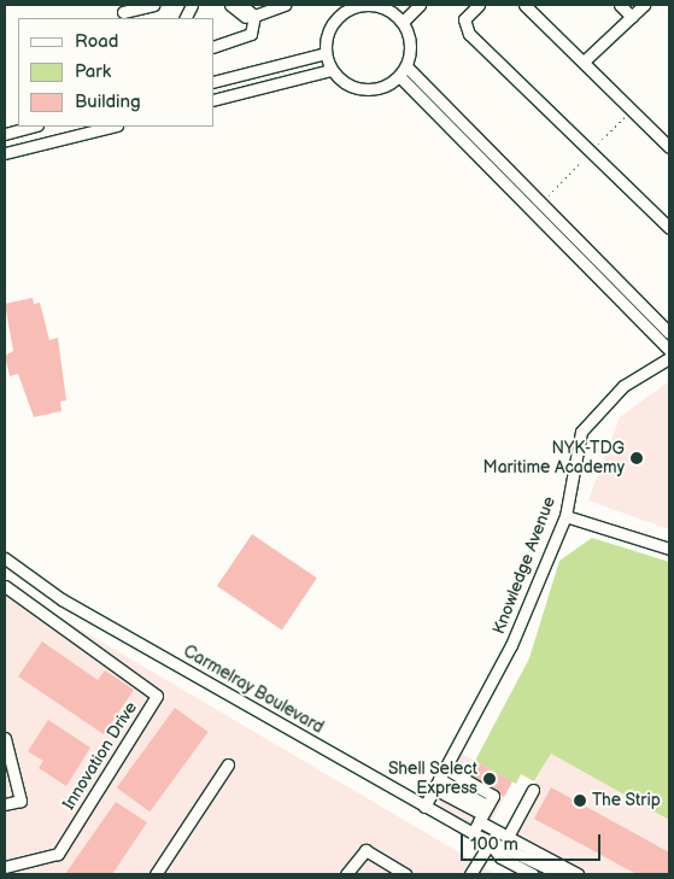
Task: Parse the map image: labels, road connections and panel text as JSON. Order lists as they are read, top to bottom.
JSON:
{
  "streets": {
    "street": ["Knowledge Avenue", "Carmelray Boulevard", "Innovation Drive"]
  },
  "crossings": [
    ["Knowledge Avenue", "Carmelray Boulevard"]
  ],
  "places": ["NYK-TDG Maritime Academy", "Shell Select Express", "The Strip"],
  "legend": ["Road", "Park", "Building"],
  "scale_bar": "100 m"
}
